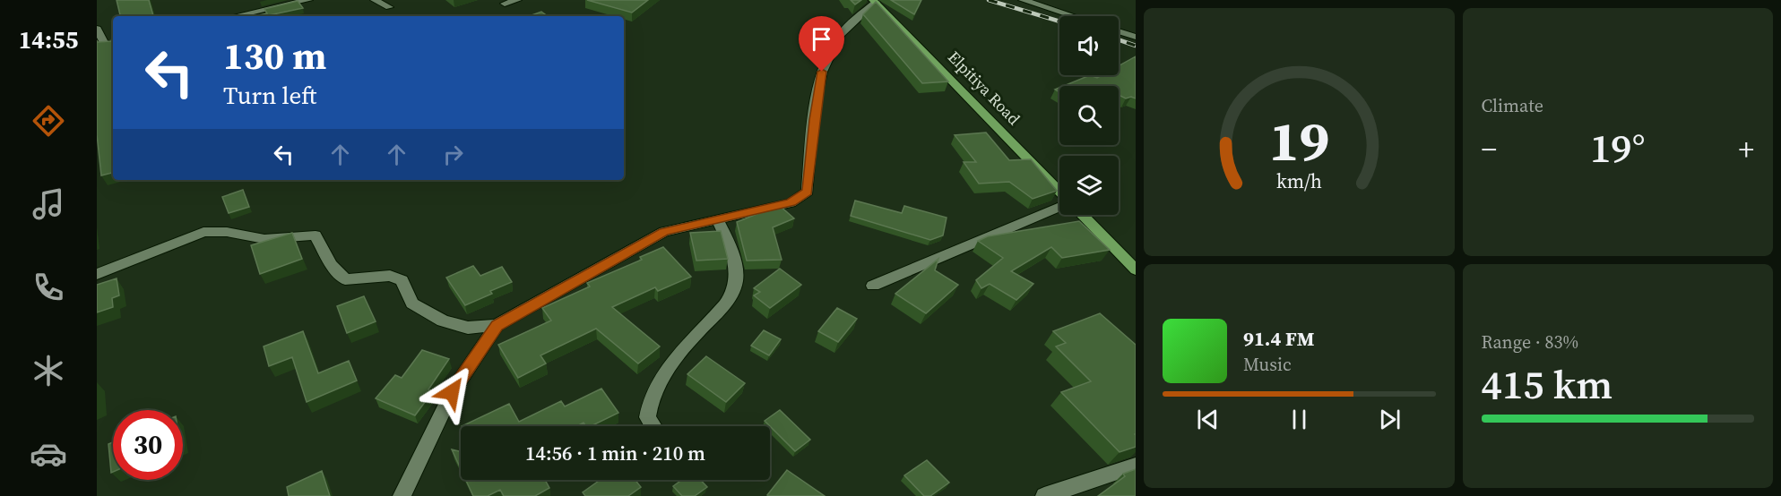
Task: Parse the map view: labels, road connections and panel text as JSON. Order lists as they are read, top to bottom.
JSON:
{
  "streets": {
    "main road": ["Elpitiya Road"]
  },
  "page": {
    "tabs": "14:55",
    "tile": [
      "Climate",
      ["Range · 83%", "415 km"]
    ],
    "turn": ["130 m", "Turn left"],
    "heat": ["−", "19°", "+"],
    "song": ["91.4 FM", "Music"],
    "limit": "30",
    "trip": "14:56 · 1 min · 210 m",
    "gauge": ["19", "km/h"]
  }
}
